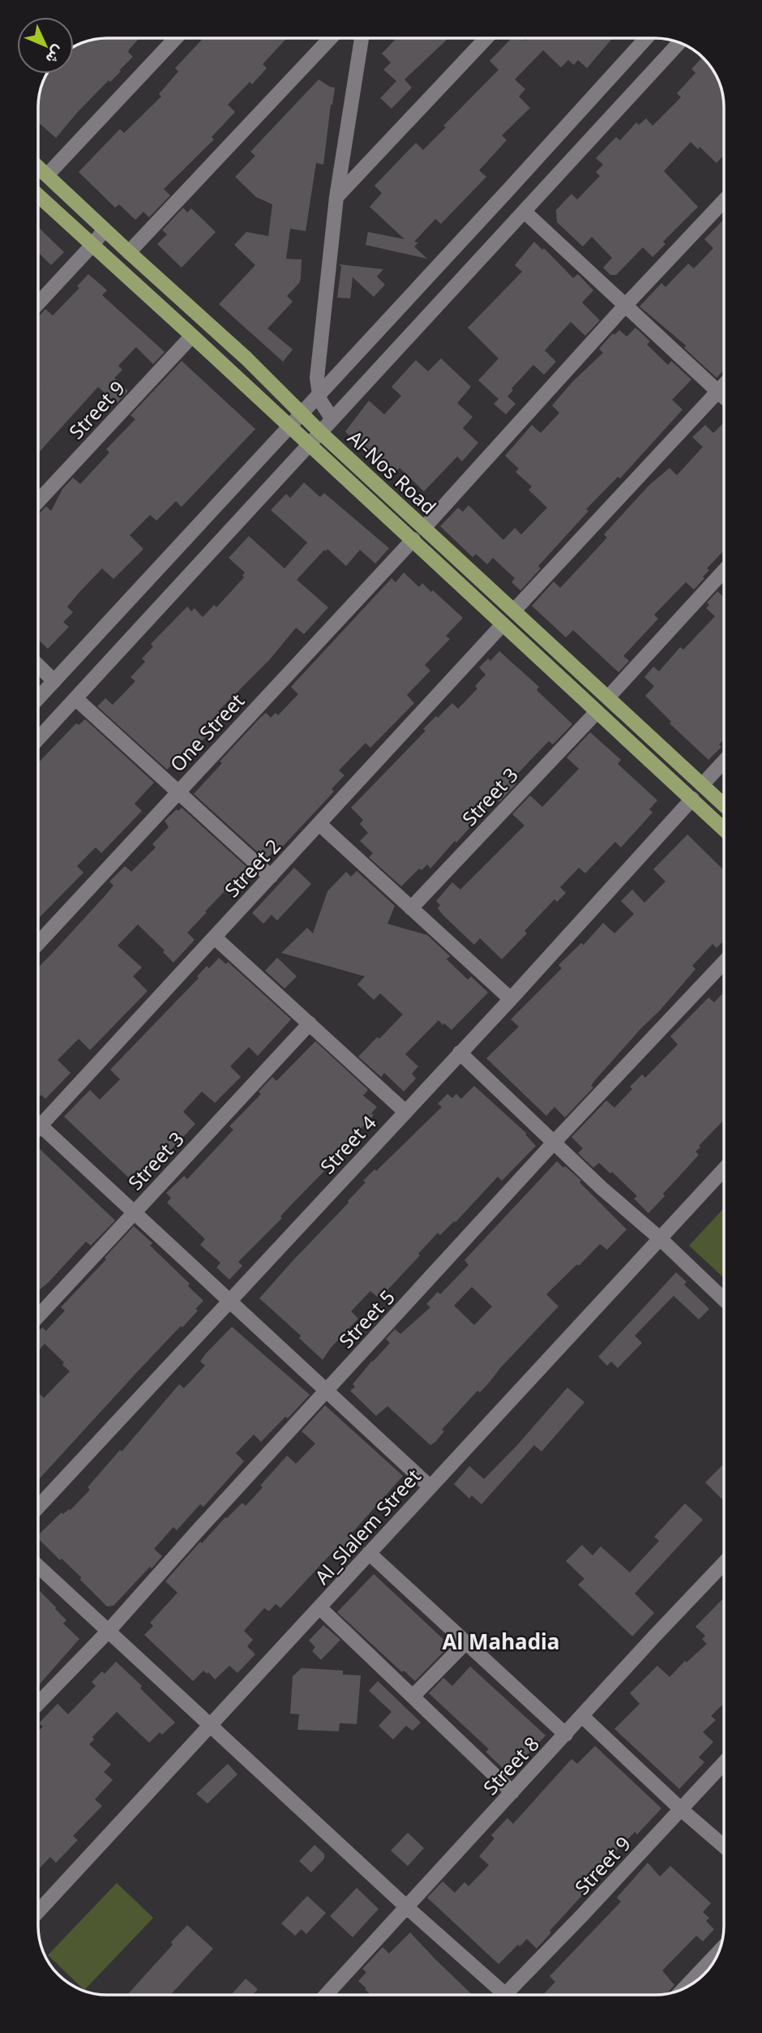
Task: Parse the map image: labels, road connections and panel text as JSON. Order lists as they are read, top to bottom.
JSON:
{
  "streets": {
    "main road": ["Al-Nos Road"],
    "street": [
      "Street 9",
      "One Street",
      "Street 3",
      "Street 2",
      "Street 4",
      "Street 5",
      "Al_Slalem Street",
      "Street 8"
    ]
  },
  "crossings": [
    ["Street 9", "Al-Nos Road"],
    ["Al-Nos Road", "One Street"],
    ["Al-Nos Road", "Street 3"],
    ["Al-Nos Road", "Street 2"],
    ["Al-Nos Road", "Street 4"]
  ],
  "districts": ["Al Mahadia"],
  "north": "bottom right"
}
